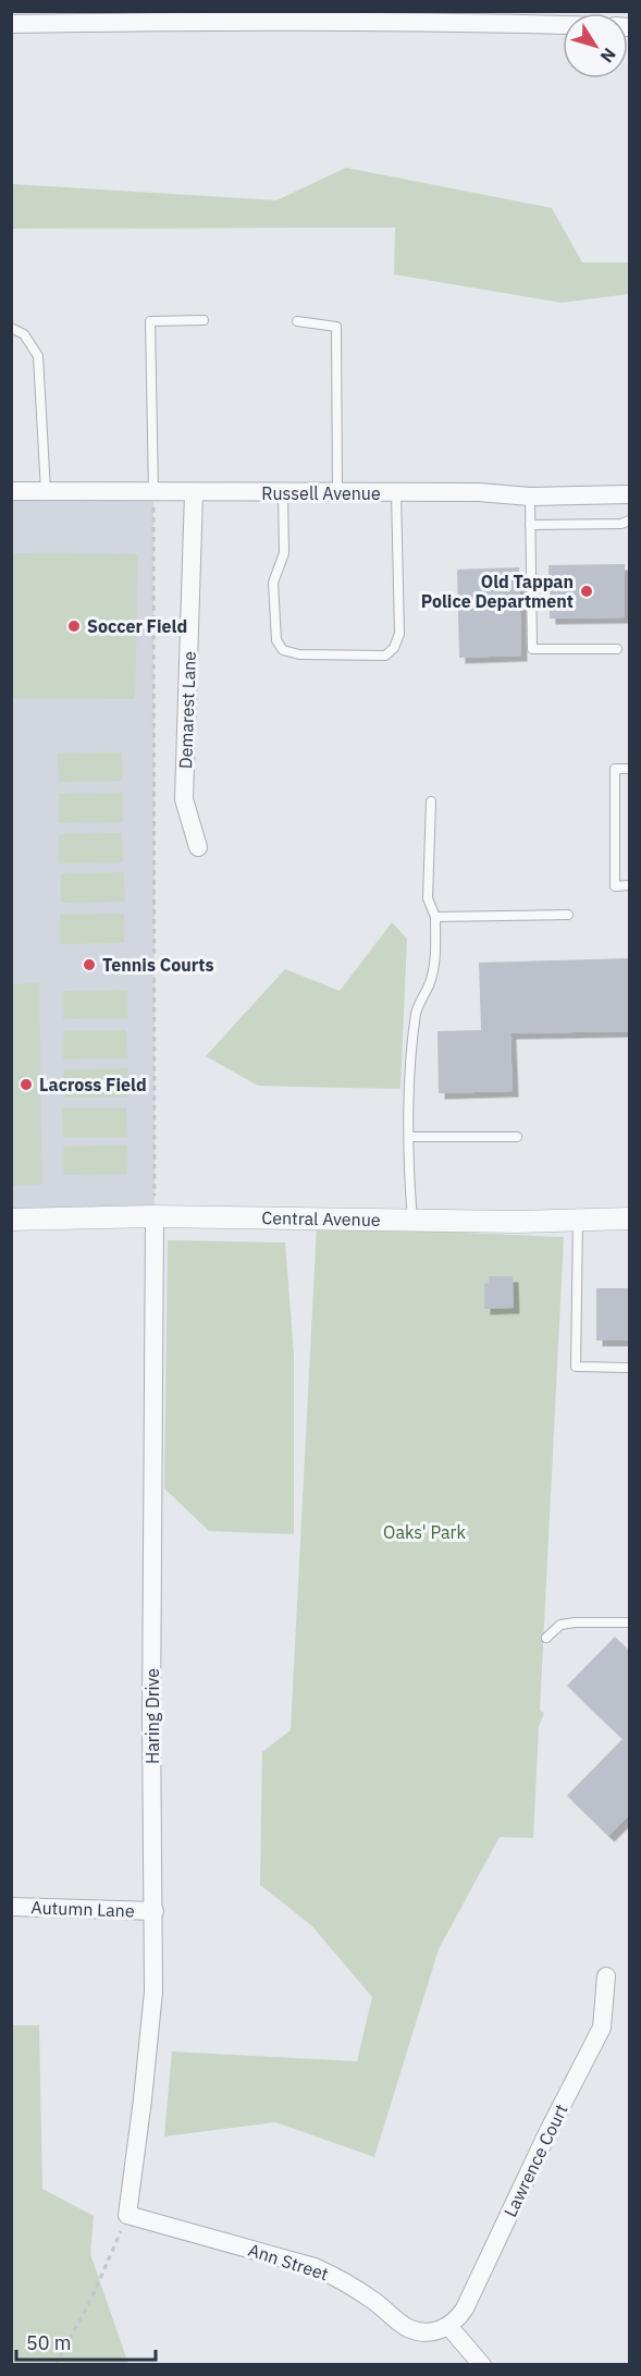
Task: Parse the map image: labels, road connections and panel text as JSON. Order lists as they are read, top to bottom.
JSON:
{
  "streets": {
    "street": [
      "Russell Avenue",
      "Demarest Lane",
      "Central Avenue",
      "Haring Drive",
      "Autumn Lane",
      "Lawrence Court",
      "Ann Street"
    ]
  },
  "crossings": [
    ["Russell Avenue", "Demarest Lane"],
    ["Central Avenue", "Haring Drive"],
    ["Haring Drive", "Autumn Lane"],
    ["Haring Drive", "Ann Street"],
    ["Lawrence Court", "Ann Street"]
  ],
  "parks": ["Oaks' Park"],
  "places": [
    "Old Tappan Police Department",
    "Soccer Field",
    "Tennis Courts",
    "Lacross Field"
  ],
  "scale_bar": "50 m",
  "north": "bottom right"
}
